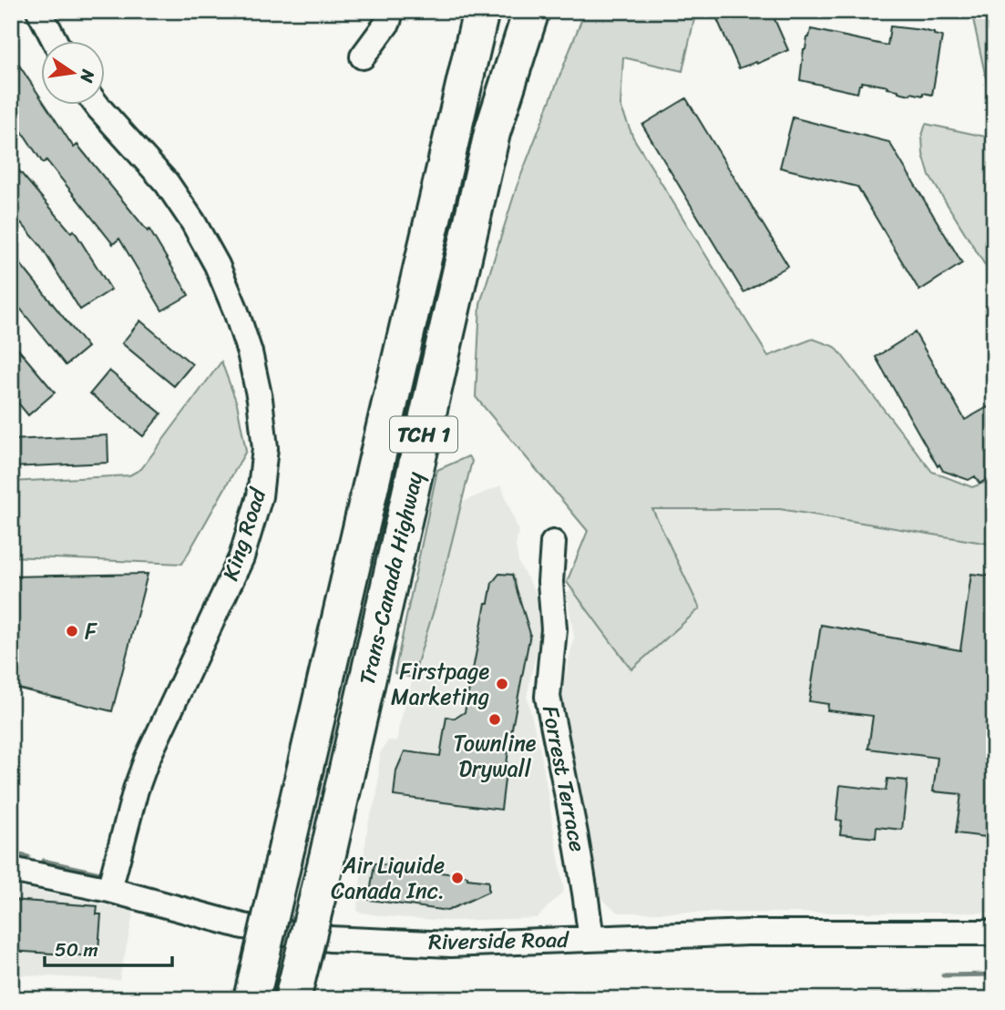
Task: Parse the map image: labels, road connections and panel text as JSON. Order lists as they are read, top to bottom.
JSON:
{
  "streets": {
    "highway": ["TCH 1", "Trans-Canada Highway"],
    "street": ["King Road", "Forrest Terrace", "Riverside Road"]
  },
  "crossings": [
    ["King Road", "Riverside Road"],
    ["Forrest Terrace", "Riverside Road"]
  ],
  "places": [
    "F",
    "Firstpage Marketing",
    "Townline Drywall",
    "Air Liquide Canada Inc."
  ],
  "scale_bar": "50 m",
  "north": "right"
}
